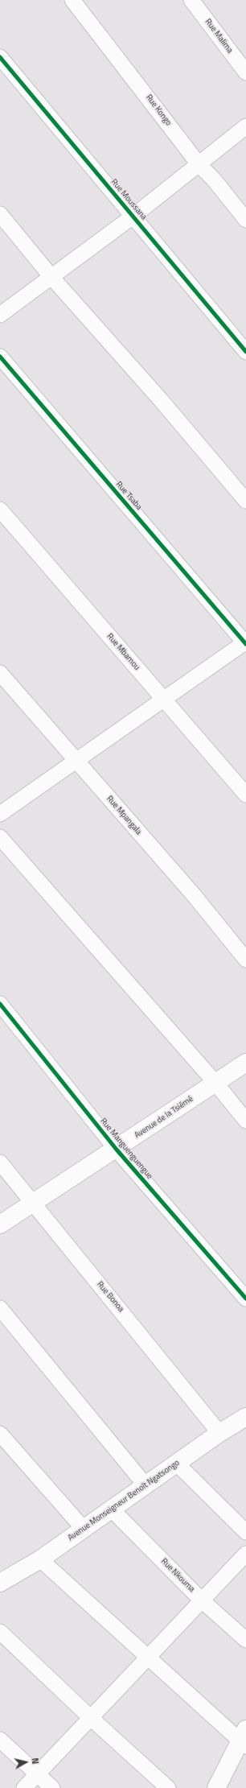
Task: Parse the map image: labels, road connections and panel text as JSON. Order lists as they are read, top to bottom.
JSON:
{
  "streets": {
    "street": [
      "Rue Malima",
      "Rue Kongo",
      "Rue Moussana",
      "Rue Tsaba",
      "Rue Mbamou",
      "Rue Mpangala",
      "Avenue de la Tsiémé",
      "Rue Manguenguengue",
      "Rue Bonoa",
      "Avenue Monseigneur Benoît Ngatsongo",
      "Rue Nkouma"
    ]
  },
  "crossings": [
    ["Avenue de la Tsiémé", "Rue Manguenguengue"],
    ["Avenue de la Tsiémé", "Rue Bonoa"],
    ["Rue Bonoa", "Avenue Monseigneur Benoît Ngatsongo"],
    ["Avenue Monseigneur Benoît Ngatsongo", "Rue Nkouma"]
  ],
  "north": "right"
}
